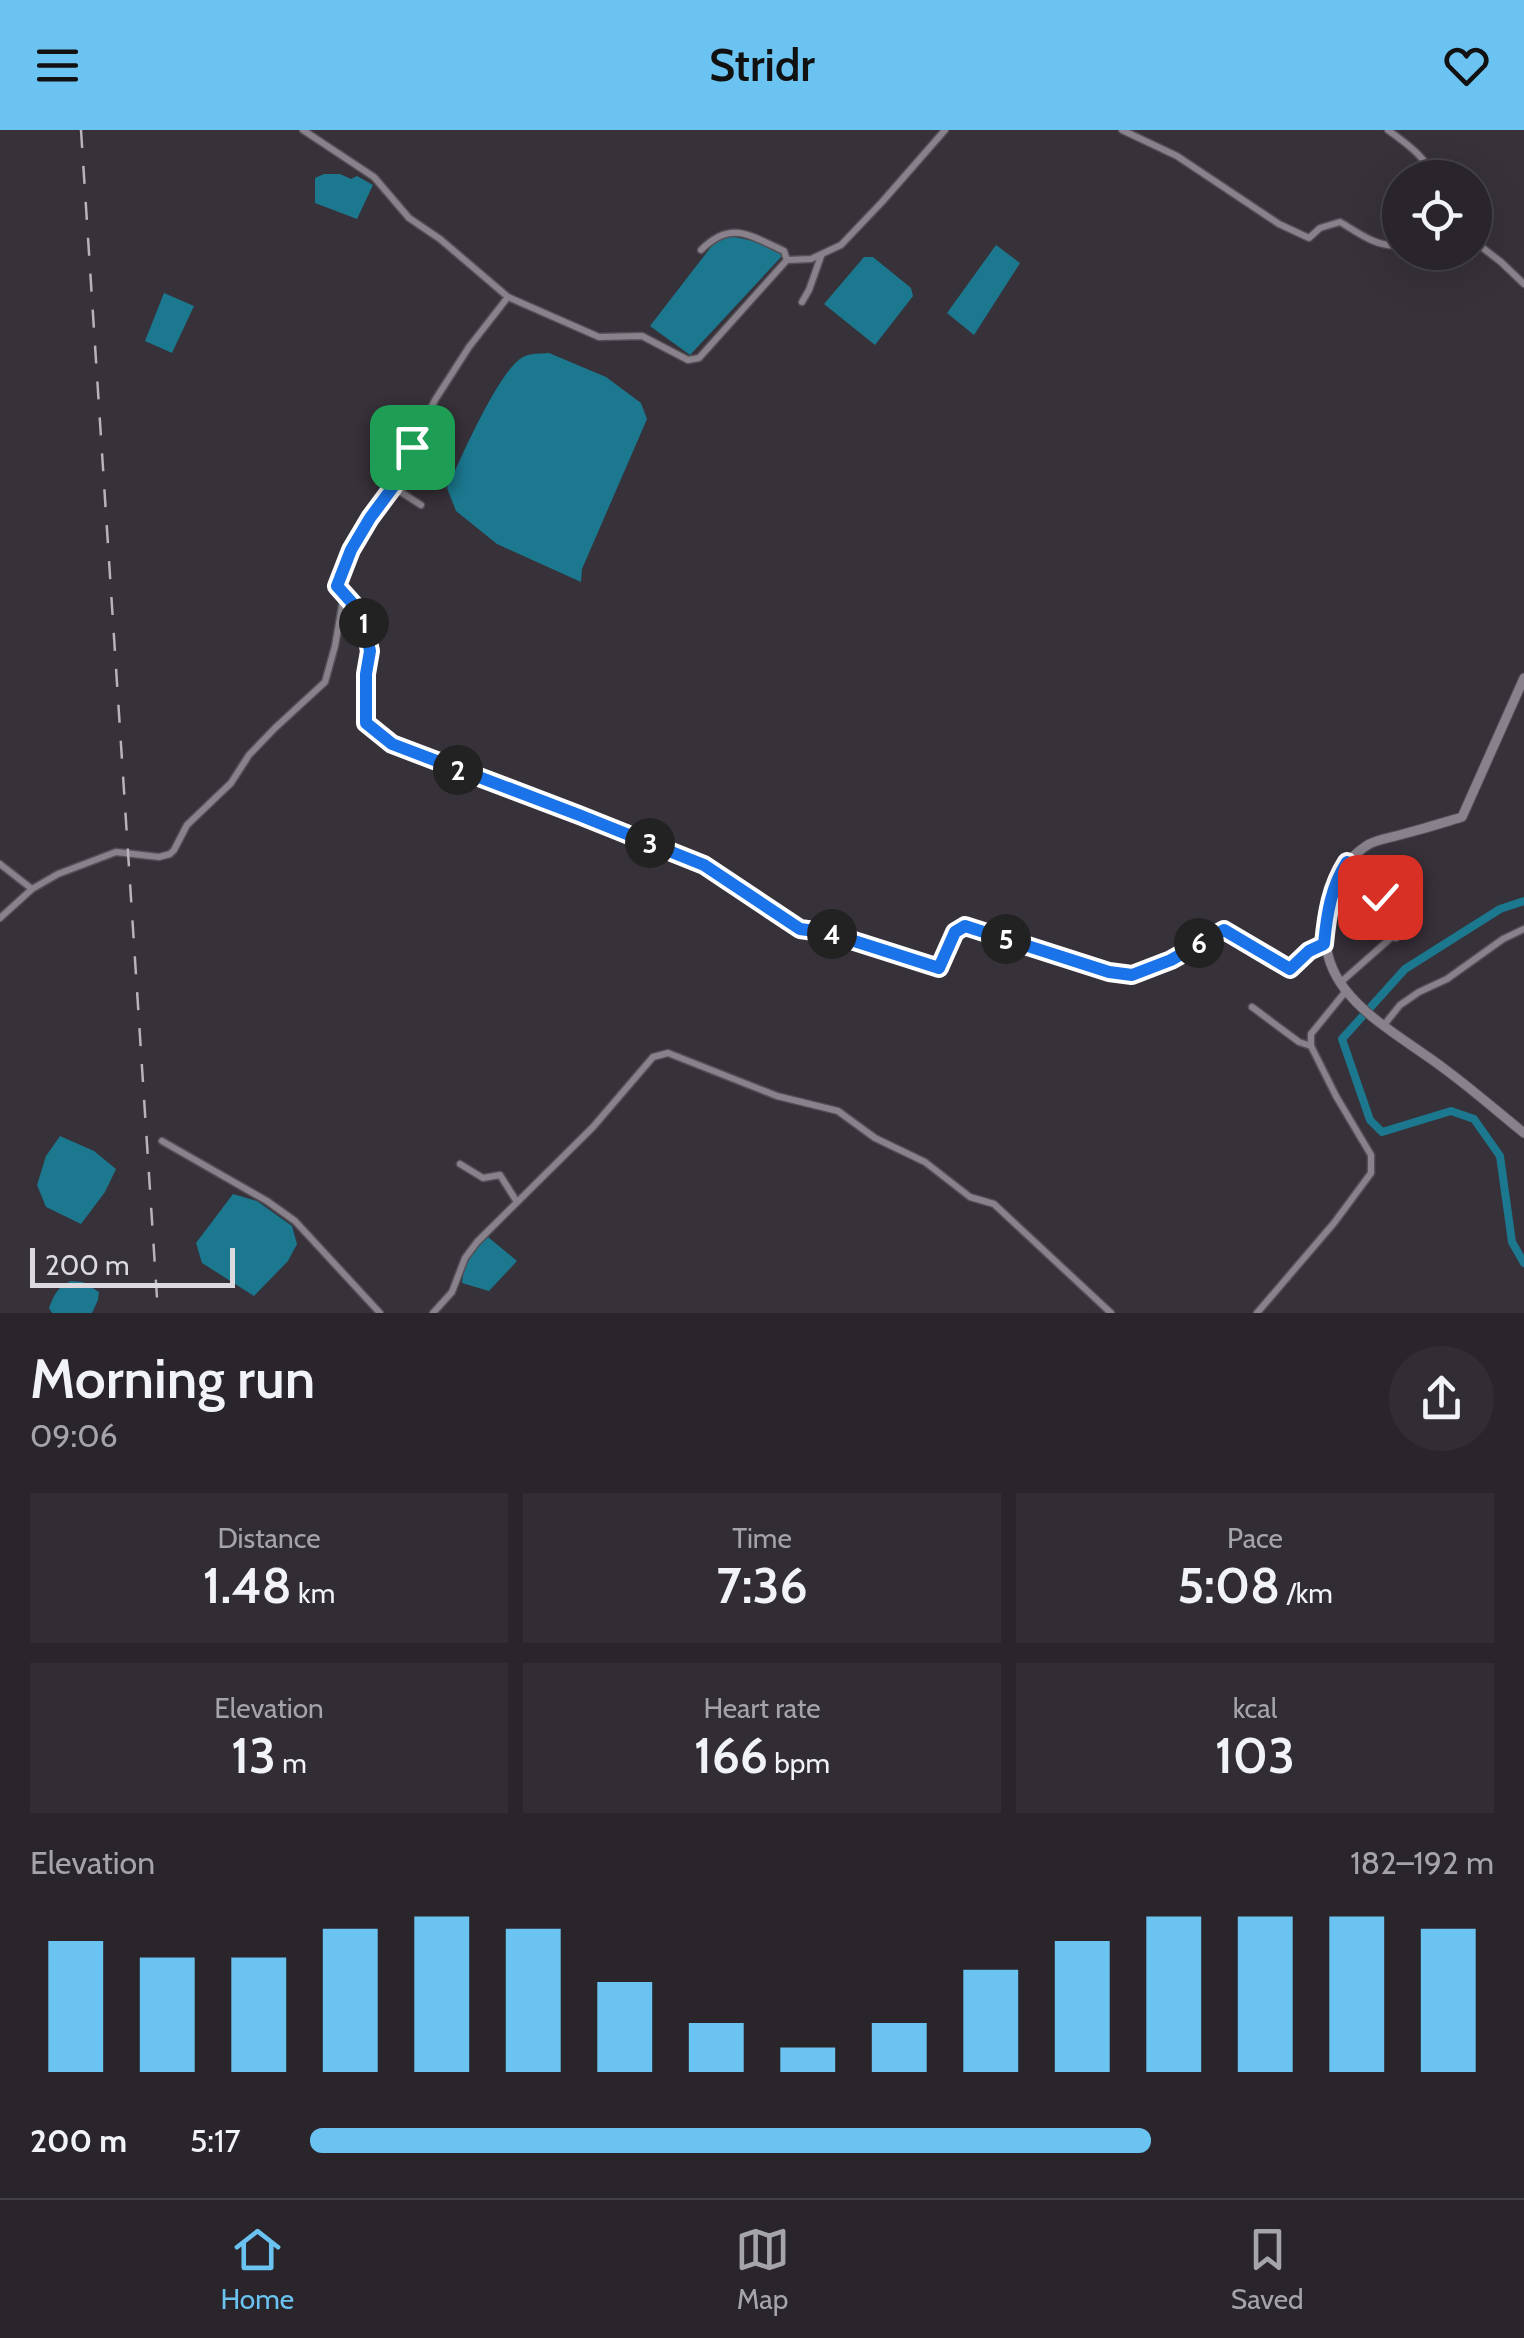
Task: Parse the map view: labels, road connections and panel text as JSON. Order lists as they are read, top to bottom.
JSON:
{
  "scale_bar": "200 m",
  "page": {
    "header": "Stridr",
    "pins": [
      "1",
      "2",
      "3",
      "4",
      "5",
      "6"
    ],
    "scale": "200 m",
    "heading": ["Morning run", "09:06"],
    "stats": [
      ["Distance", "1.48 km"],
      ["Time", "7:36"],
      ["Pace", "5:08 /km"],
      ["Elevation", "13 m"],
      ["Heart rate", "166 bpm"],
      ["kcal", "103"]
    ],
    "chart": ["Elevation", "182–192 m"],
    "list": [
      {
        "name": "200 m",
        "note": "5:17"
      }
    ],
    "tabs": ["Home", "Map", "Saved"]
  }
}
